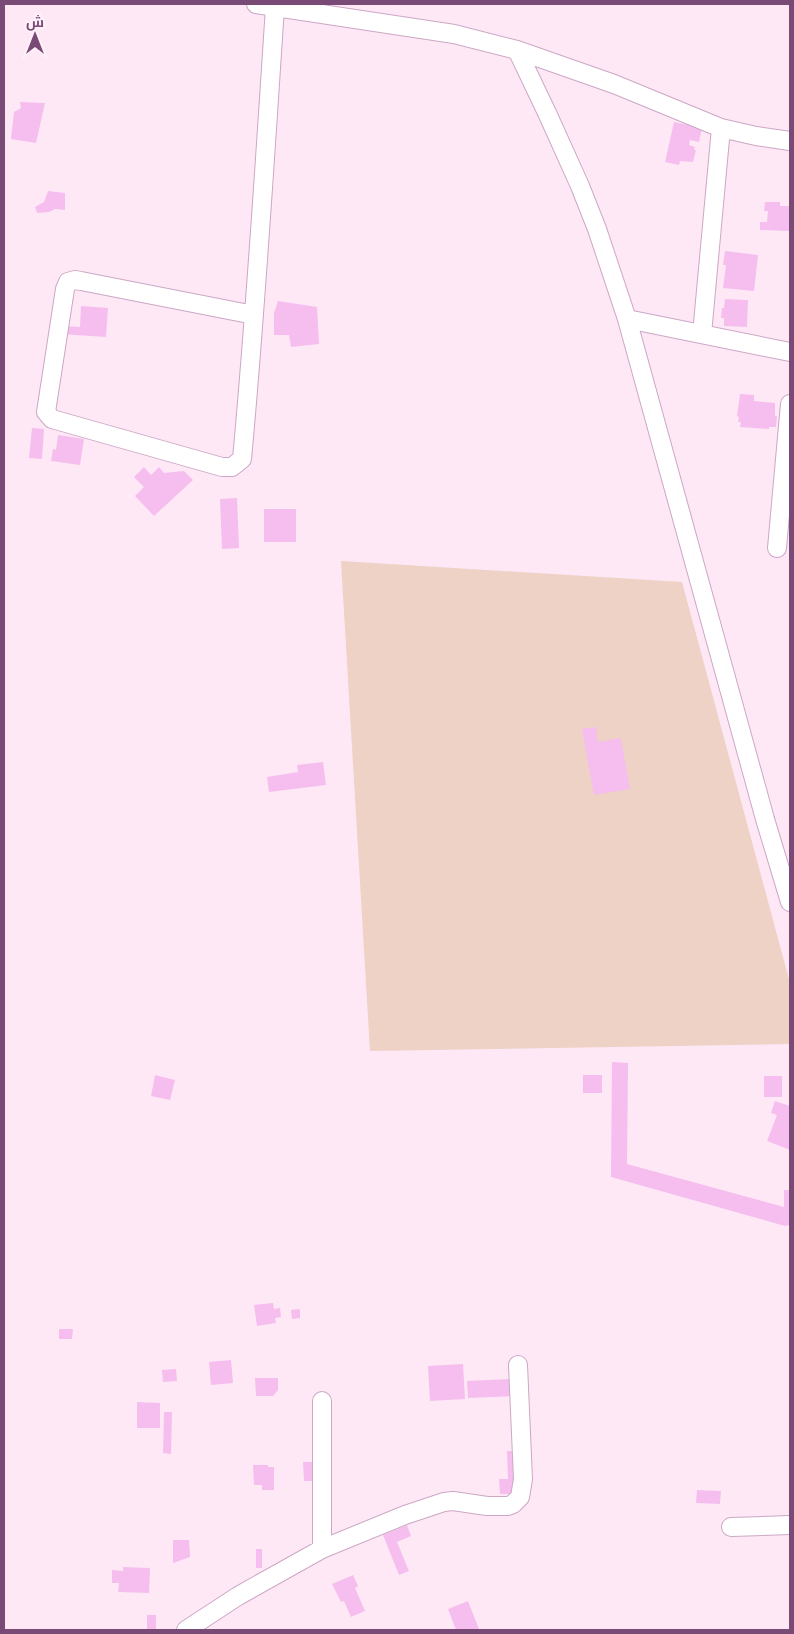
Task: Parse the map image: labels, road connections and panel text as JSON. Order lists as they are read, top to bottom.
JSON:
{
  "north": "top"
}
